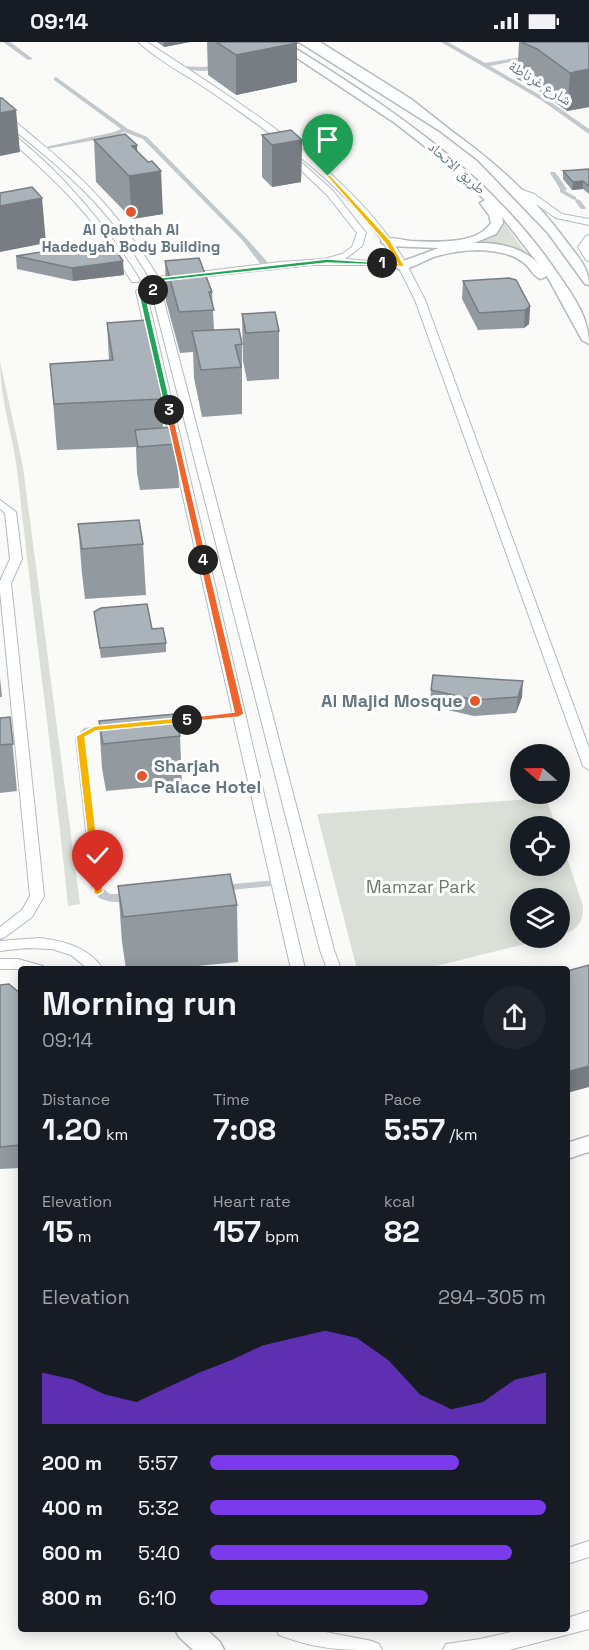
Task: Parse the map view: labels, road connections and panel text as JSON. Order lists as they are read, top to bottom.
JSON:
{
  "streets": {
    "highway": ["طريق الاتحاد"],
    "street": ["شارع غرناطة"]
  },
  "parks": ["Mamzar Park"],
  "places": ["Al Qabthah Al Hadedyah Body Building", "Al Majid Mosque", "Sharjah Palace Hotel"],
  "north": "left",
  "page": {
    "status": "09:14",
    "pins": [
      "1",
      "2",
      "3",
      "4",
      "5"
    ],
    "heading": ["Morning run", "09:14"],
    "stats": [
      ["Distance", "1.20 km"],
      ["Time", "7:08"],
      ["Pace", "5:57 /km"],
      ["Elevation", "15 m"],
      ["Heart rate", "157 bpm"],
      ["kcal", "82"]
    ],
    "chart": ["Elevation", "294–305 m"],
    "list": [
      {
        "name": "200 m",
        "note": "5:57"
      },
      {
        "name": "400 m",
        "note": "5:32"
      },
      {
        "name": "600 m",
        "note": "5:40"
      },
      {
        "name": "800 m",
        "note": "6:10"
      }
    ]
  }
}
